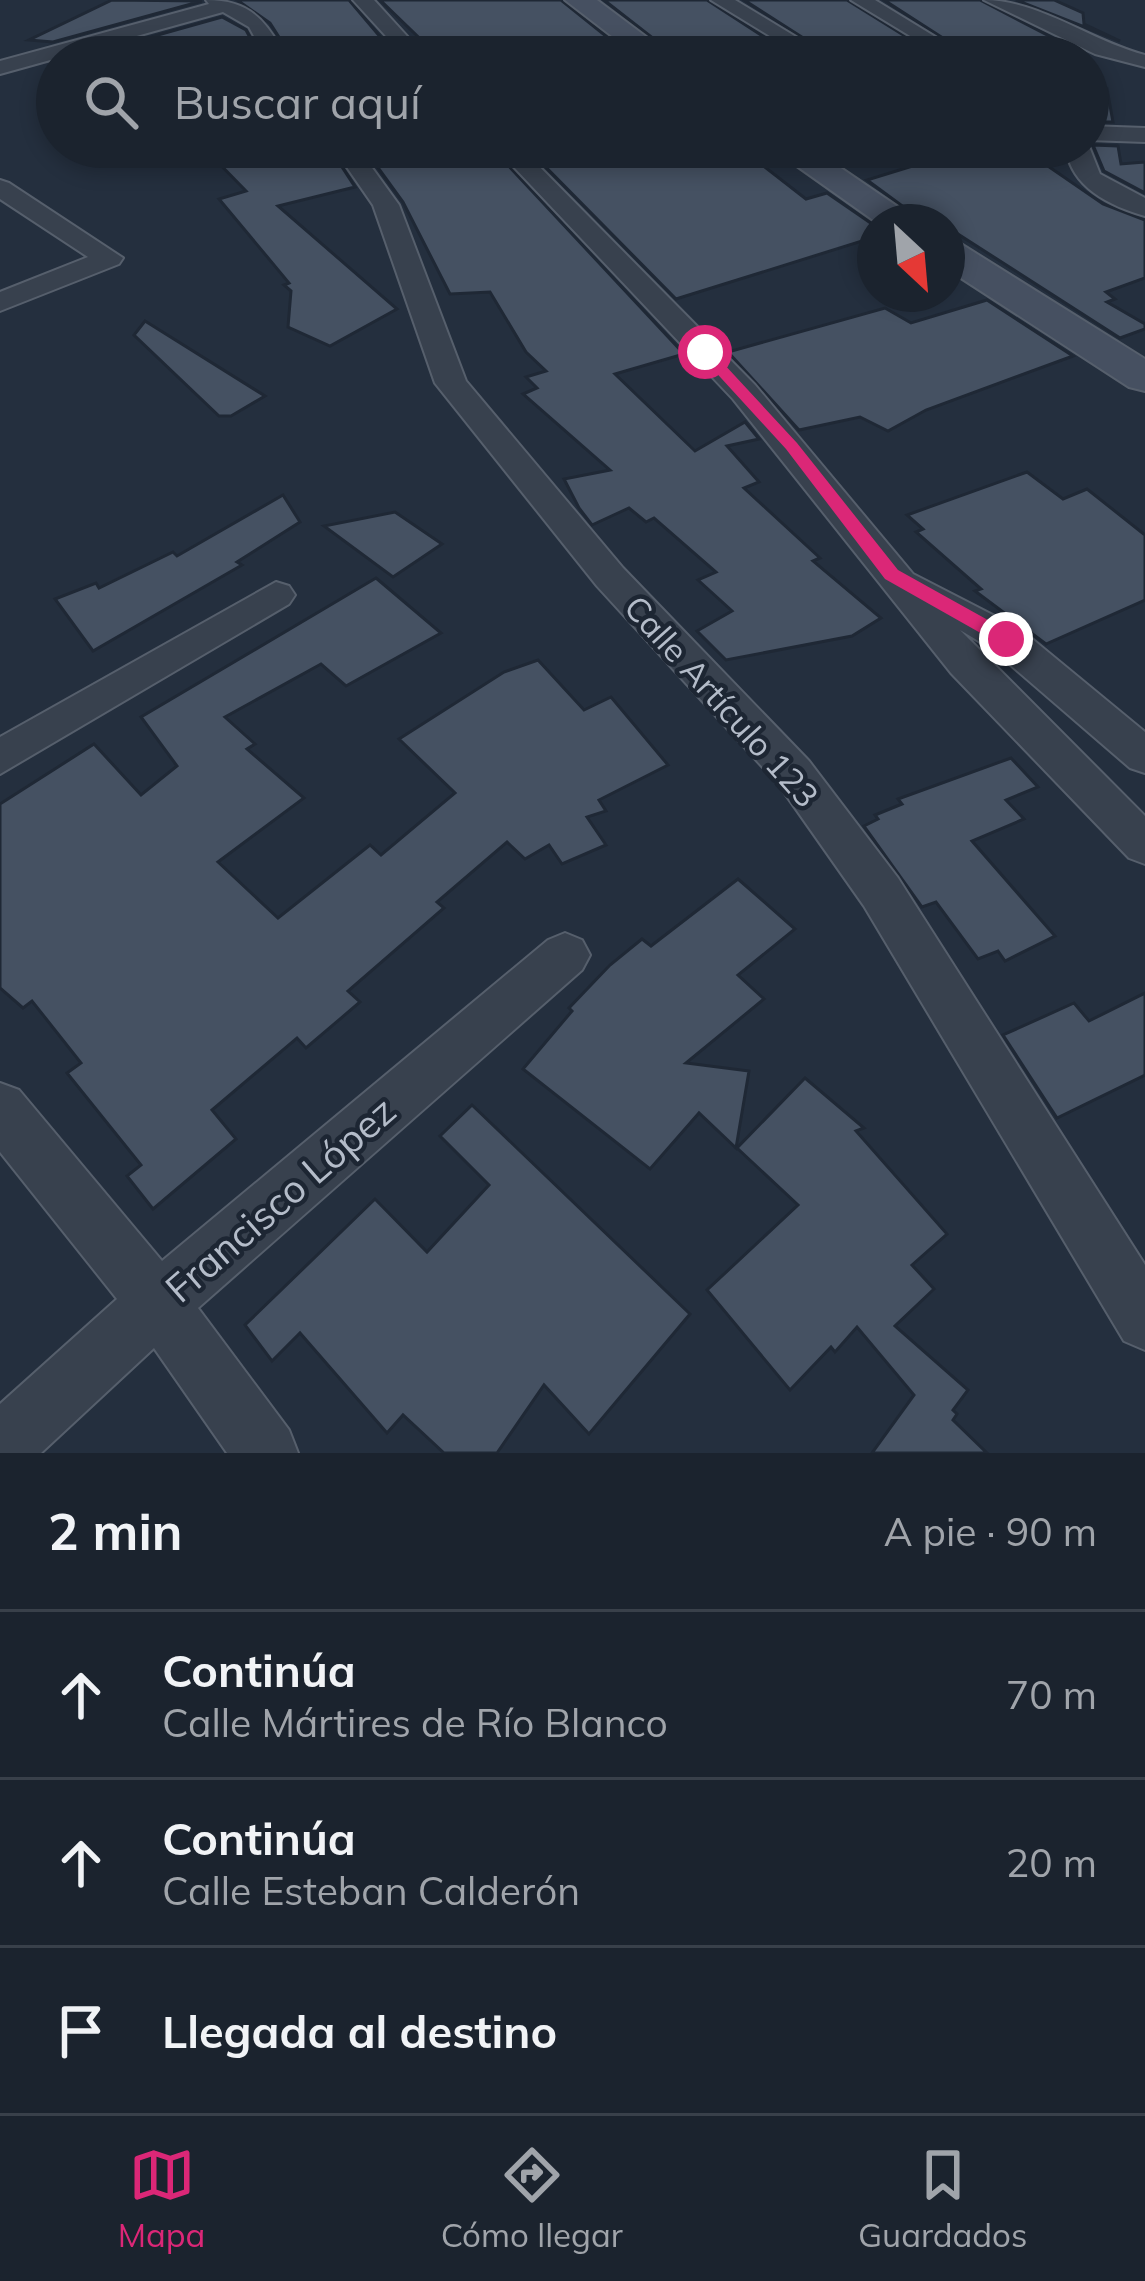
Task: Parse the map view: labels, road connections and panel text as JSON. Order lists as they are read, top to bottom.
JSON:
{
  "streets": {
    "street": ["Calle Artículo 123", "Francisco López"]
  },
  "north": "bottom right",
  "page": {
    "search": "Buscar aquí",
    "heading": ["2 min", "A pie · 90 m"],
    "list": [
      ["Continúa", "Calle Mártires de Río Blanco", "70 m"],
      ["Continúa", "Calle Esteban Calderón", "20 m"],
      "Llegada al destino"
    ],
    "nav": ["Mapa", "Cómo llegar", "Guardados"]
  }
}
